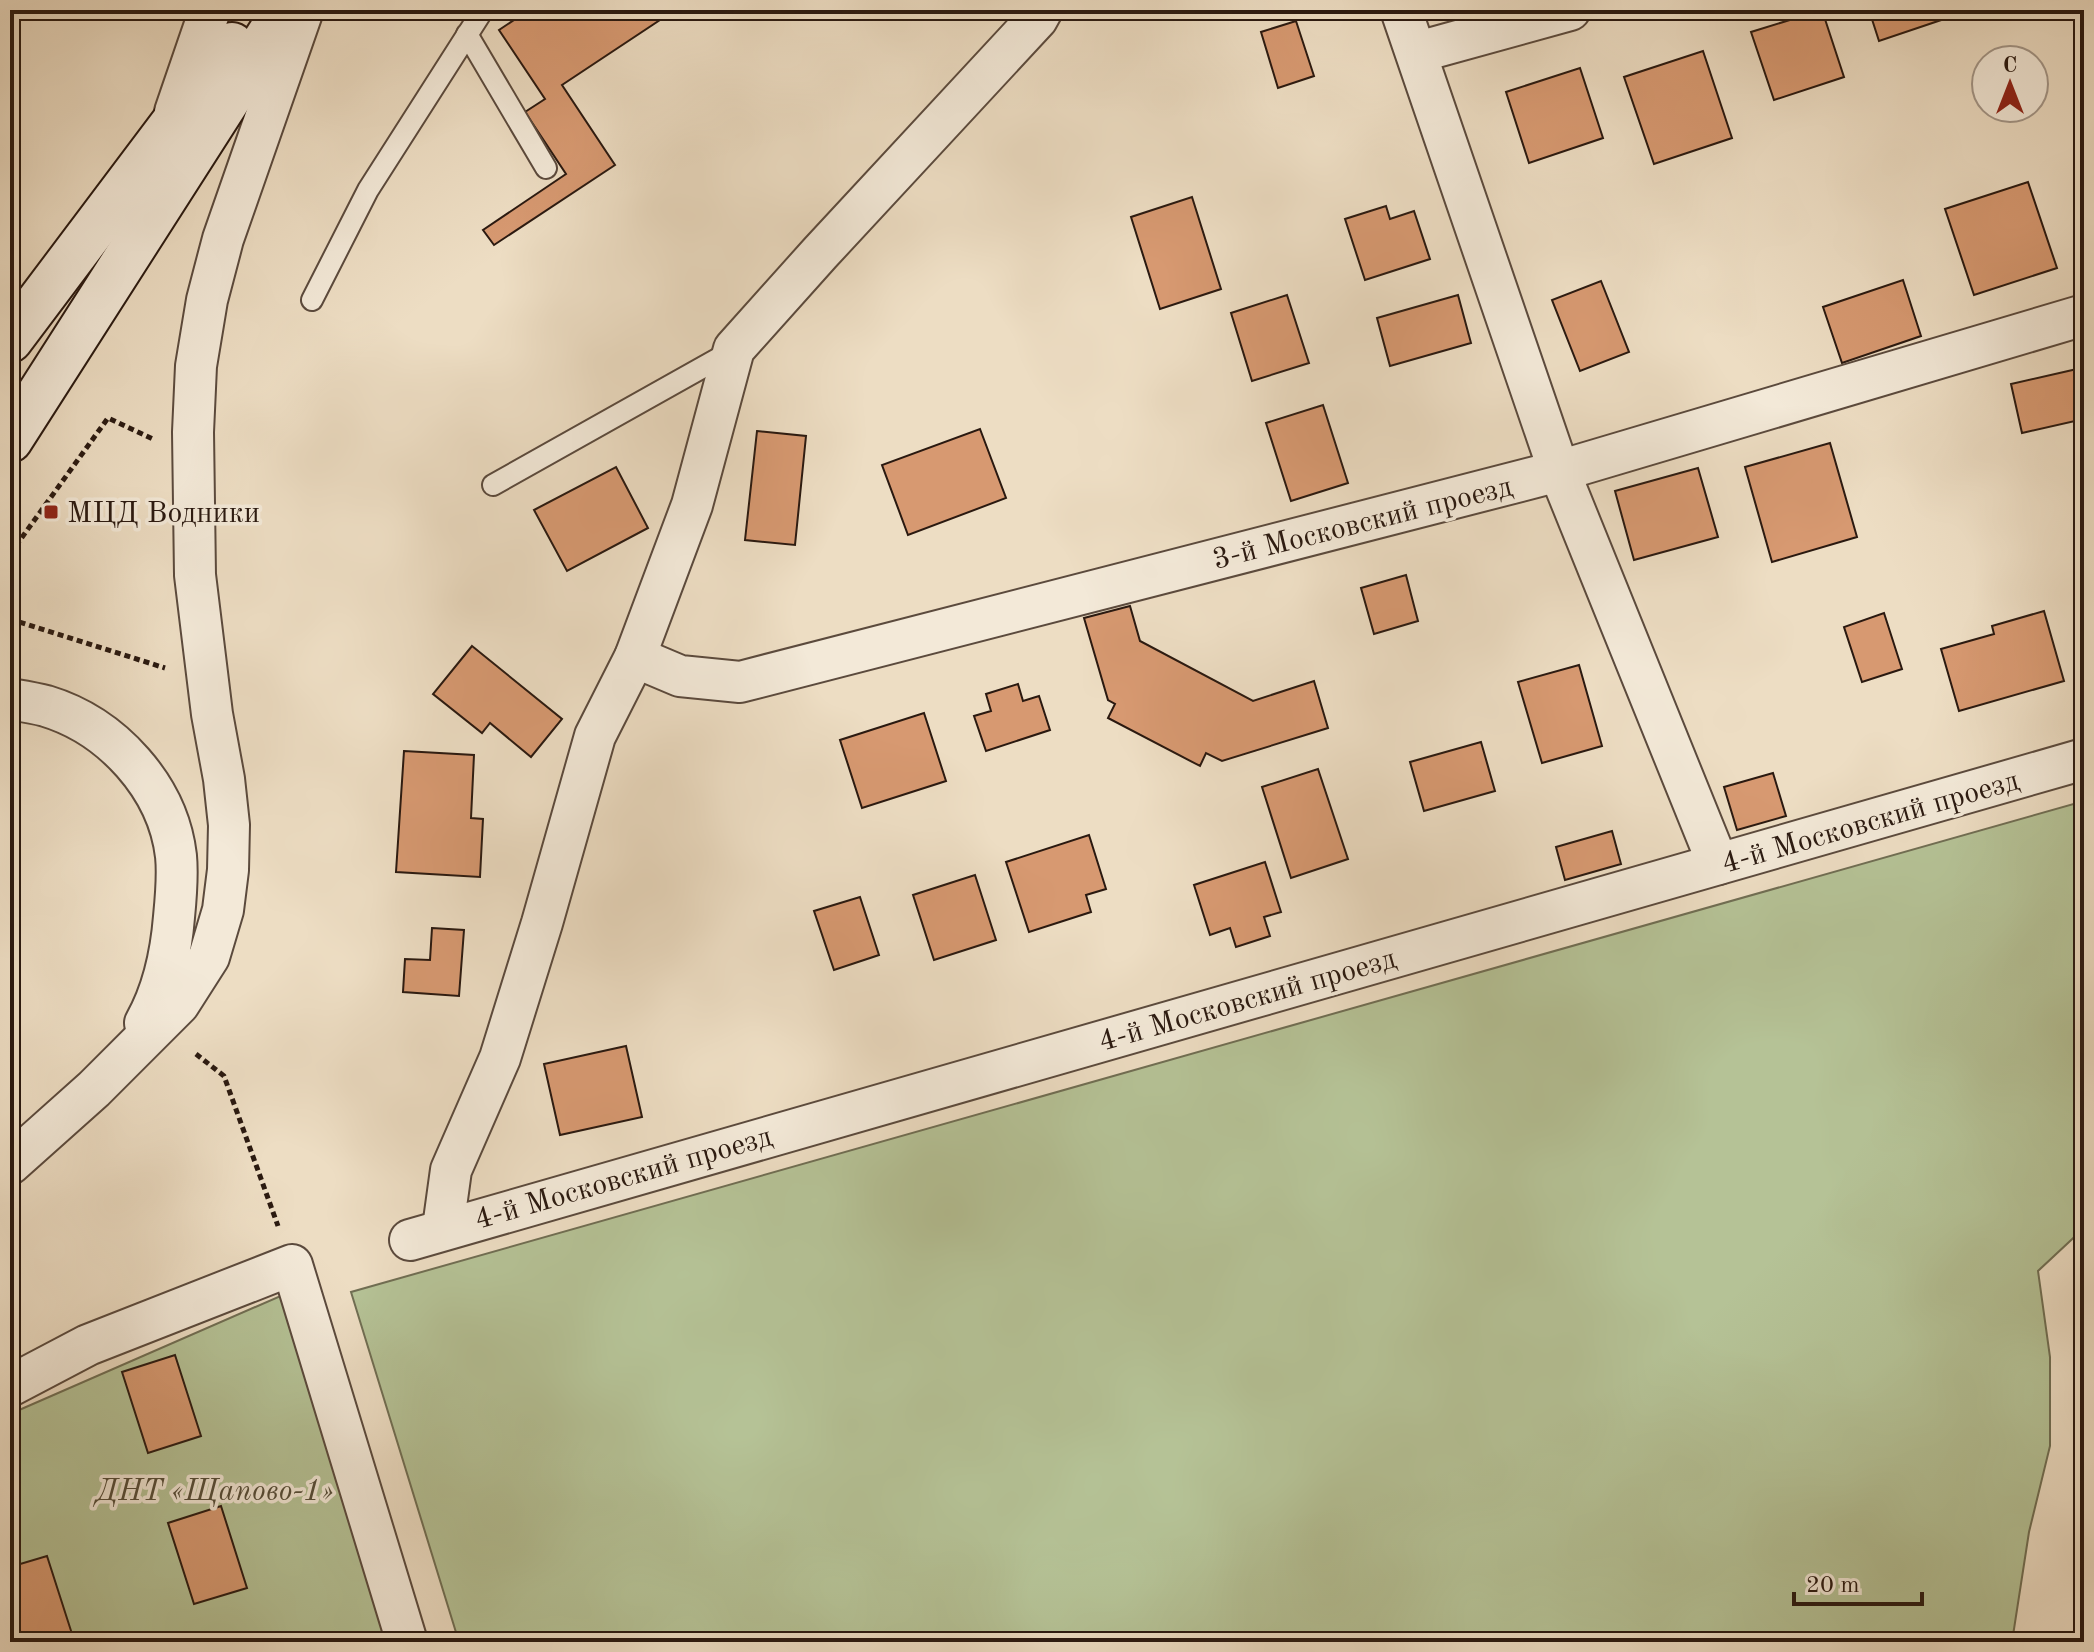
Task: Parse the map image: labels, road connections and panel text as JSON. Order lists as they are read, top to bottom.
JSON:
{
  "streets": {
    "street": ["3-й Московский проезд", "4-й Московский проезд"]
  },
  "crossings": [
    ["3-й Московский проезд", "4-й Московский проезд"]
  ],
  "parks": ["ДНТ «Щапово-1»"],
  "places": {
    "transit": ["МЦД Водники"]
  },
  "scale_bar": "20 m",
  "north": "top"
}
